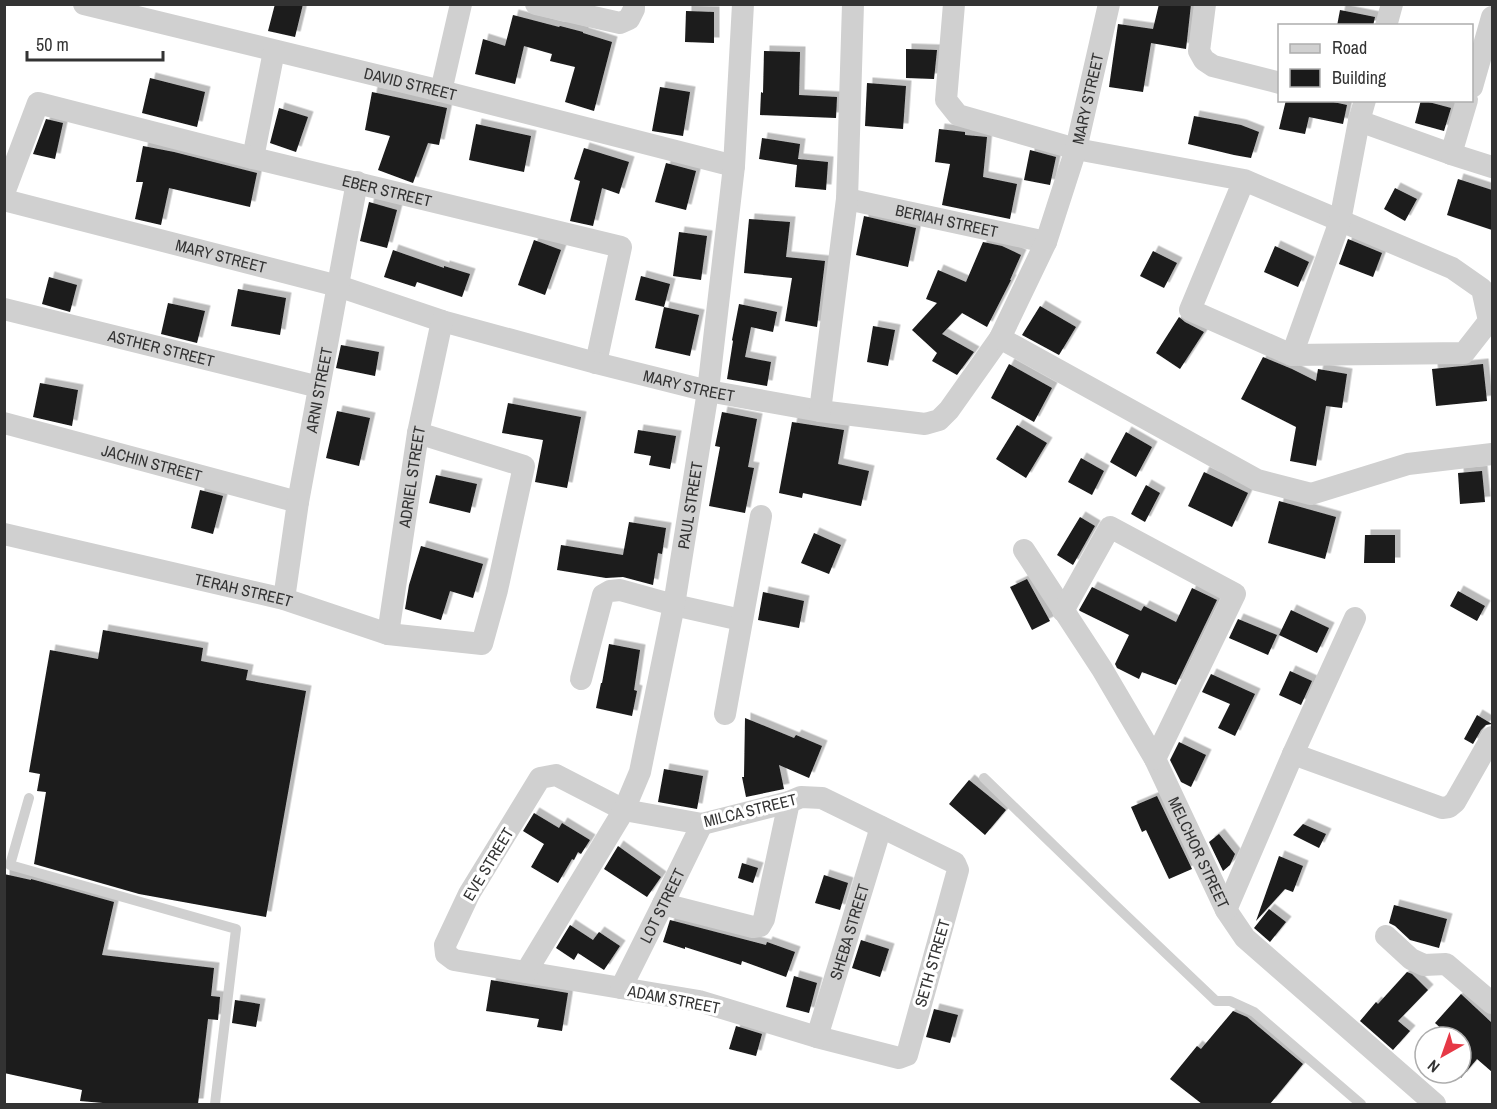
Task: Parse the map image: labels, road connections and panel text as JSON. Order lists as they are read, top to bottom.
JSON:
{
  "streets": {
    "street": [
      "DAVID STREET",
      "MARY STREET",
      "EBER STREET",
      "BERIAH STREET",
      "ASTHER STREET",
      "ARNI STREET",
      "JACHIN STREET",
      "ADRIEL STREET",
      "PAUL STREET",
      "TERAH STREET",
      "MILCA STREET",
      "MELCHOR STREET",
      "EVE STREET",
      "LOT STREET",
      "SHEBA STREET",
      "SETH STREET",
      "ADAM STREET"
    ]
  },
  "crossings": [
    ["DAVID STREET", "PAUL STREET"],
    ["MARY STREET", "EBER STREET"],
    ["MARY STREET", "BERIAH STREET"],
    ["MARY STREET", "ARNI STREET"],
    ["MARY STREET", "ADRIEL STREET"],
    ["MARY STREET", "PAUL STREET"],
    ["EBER STREET", "ARNI STREET"],
    ["ASTHER STREET", "ARNI STREET"],
    ["ARNI STREET", "JACHIN STREET"],
    ["ARNI STREET", "TERAH STREET"],
    ["ADRIEL STREET", "TERAH STREET"],
    ["PAUL STREET", "MILCA STREET"],
    ["PAUL STREET", "ADAM STREET"],
    ["MILCA STREET", "EVE STREET"],
    ["MILCA STREET", "LOT STREET"],
    ["MILCA STREET", "SHEBA STREET"],
    ["MILCA STREET", "SETH STREET"],
    ["EVE STREET", "ADAM STREET"],
    ["LOT STREET", "ADAM STREET"],
    ["SHEBA STREET", "ADAM STREET"],
    ["SETH STREET", "ADAM STREET"]
  ],
  "legend": ["Road", "Building"],
  "scale_bar": "50 m",
  "north": "bottom left"
}
